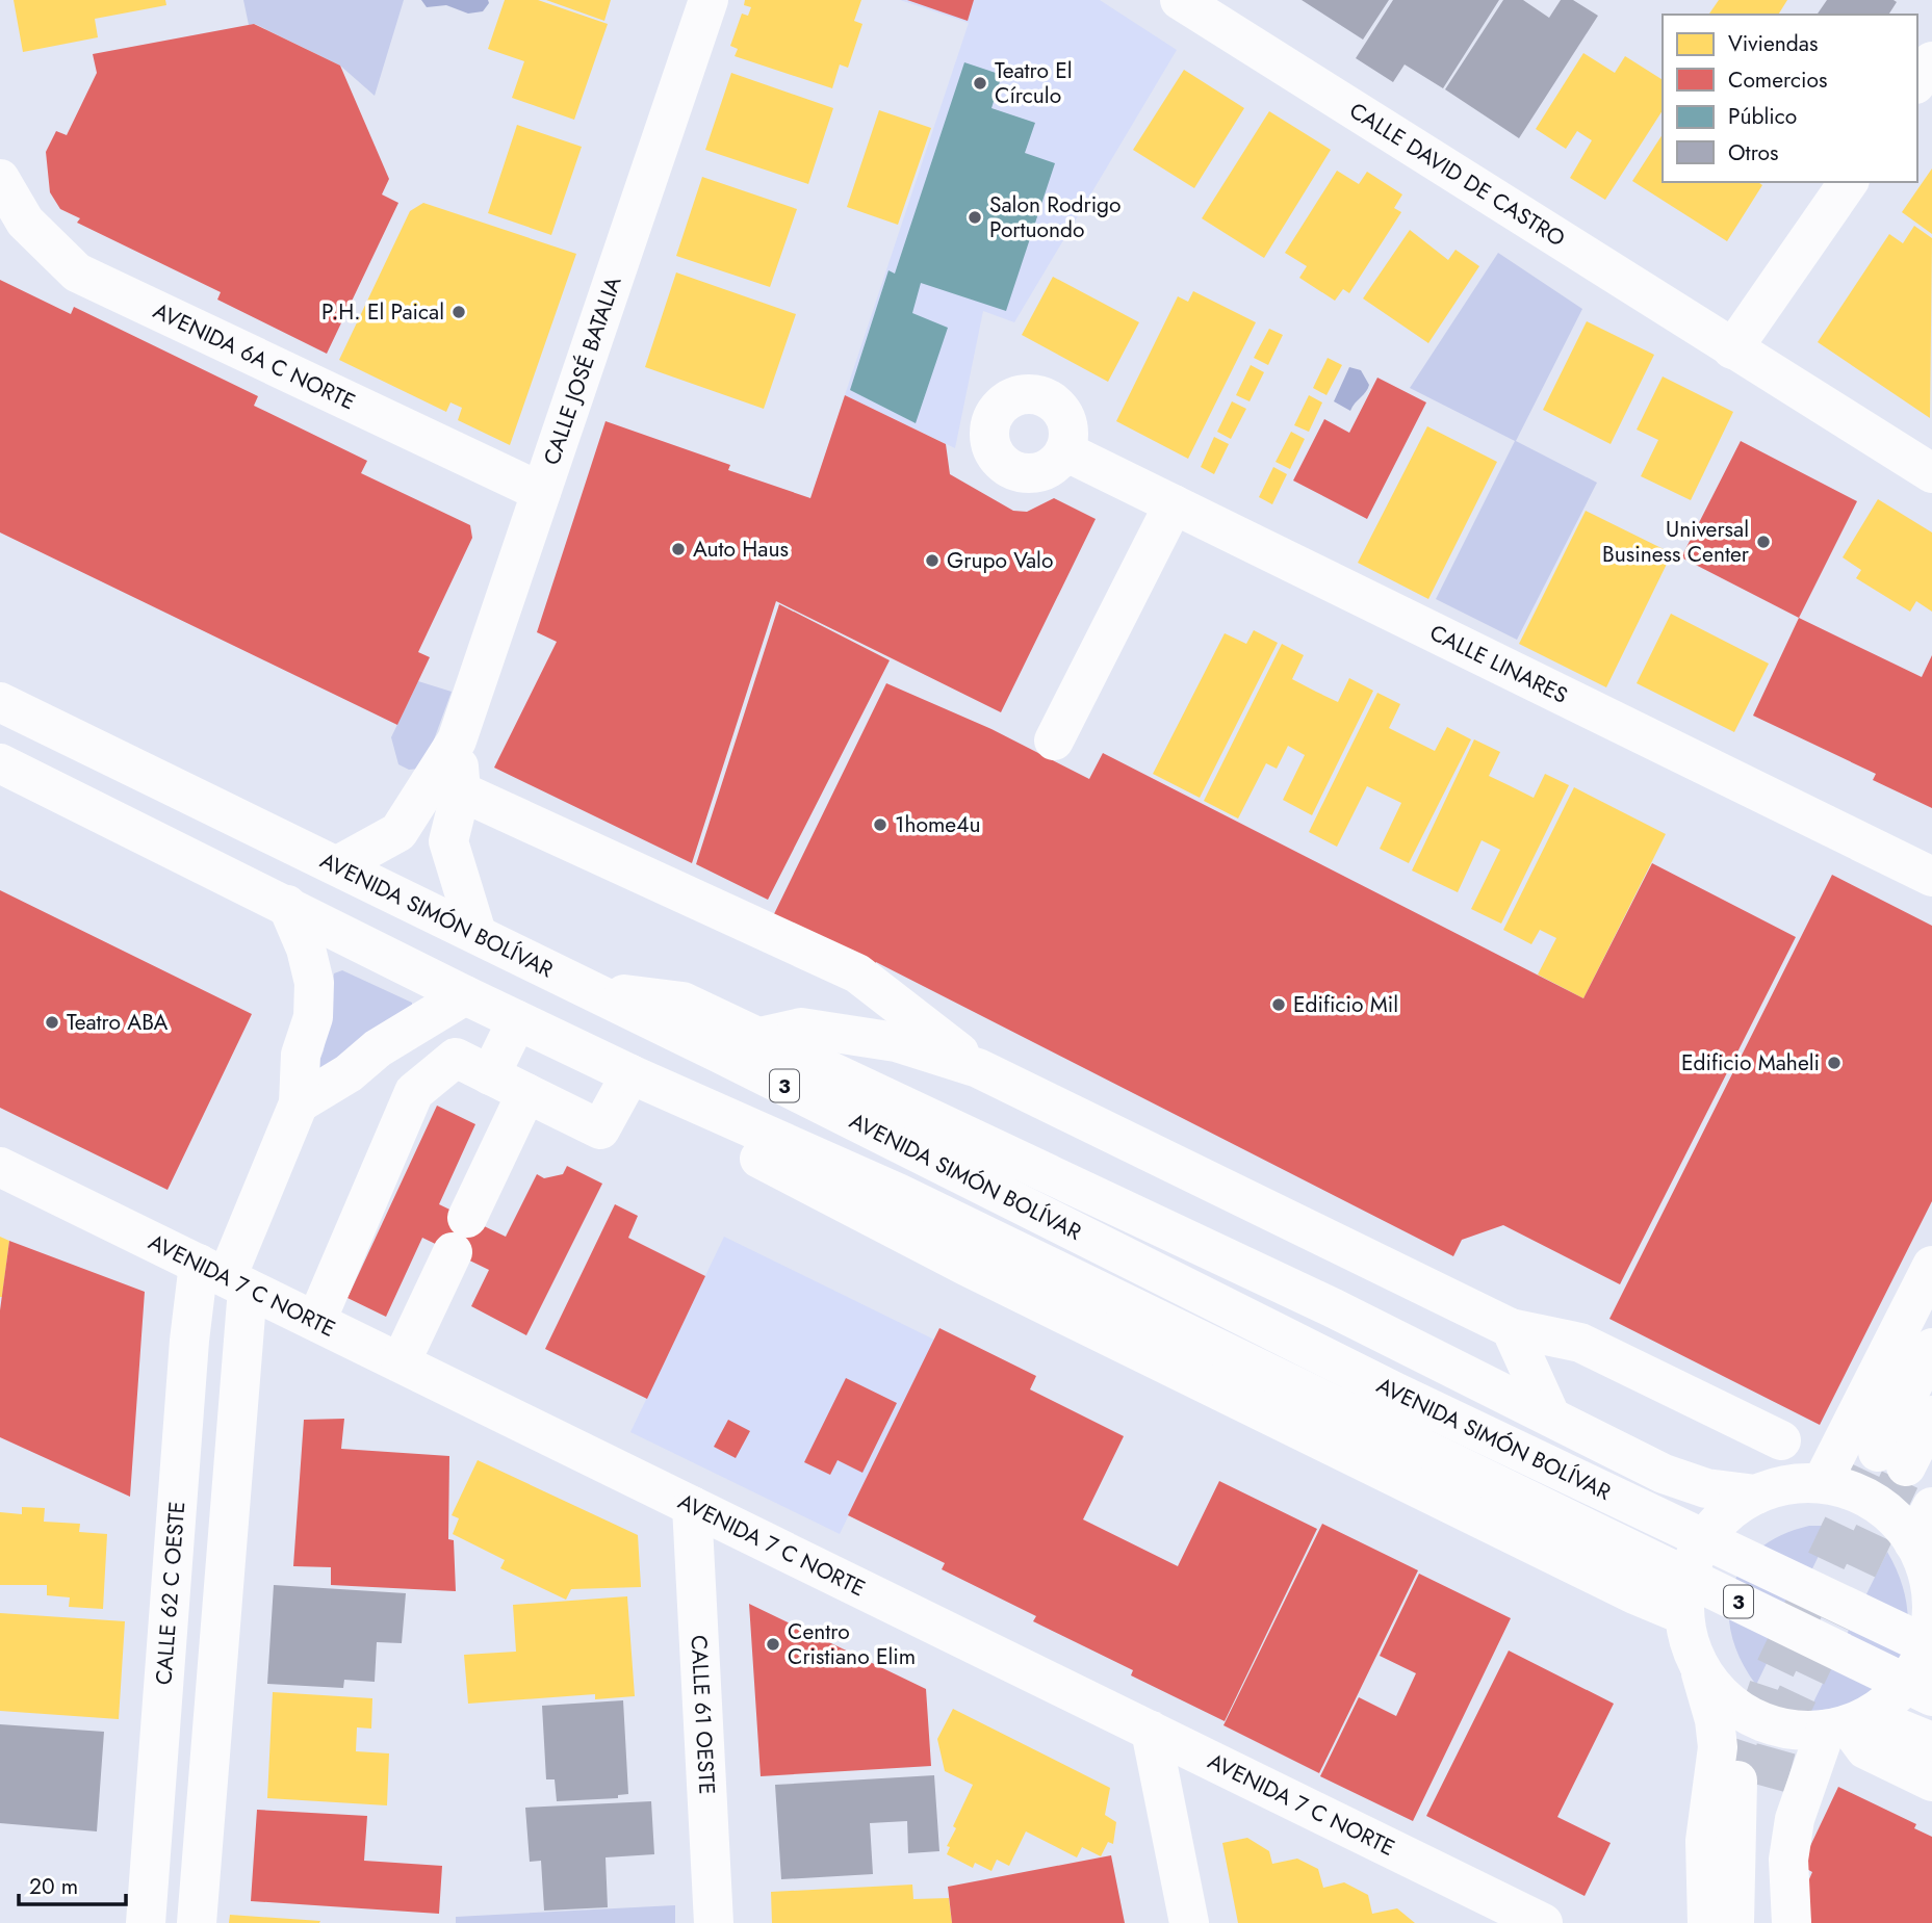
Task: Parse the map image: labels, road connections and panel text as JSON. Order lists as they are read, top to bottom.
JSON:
{
  "streets": {
    "main road": [
      "CALLE DAVID DE CASTRO",
      "AVENIDA 6A C NORTE",
      "CALLE JOSÉ BATALIA",
      "CALLE LINARES",
      "AVENIDA SIMÓN BOLÍVAR",
      "3",
      "AVENIDA 7 C NORTE",
      "CALLE 62 C OESTE",
      "CALLE 61 OESTE"
    ]
  },
  "crossings": [
    ["AVENIDA 6A C NORTE", "CALLE JOSÉ BATALIA"],
    ["CALLE JOSÉ BATALIA", "AVENIDA SIMÓN BOLÍVAR"],
    ["AVENIDA SIMÓN BOLÍVAR", "CALLE 62 C OESTE"],
    ["AVENIDA 7 C NORTE", "CALLE 62 C OESTE"],
    ["AVENIDA 7 C NORTE", "CALLE 61 OESTE"]
  ],
  "places": [
    "Teatro El Círculo",
    "Salon Rodrigo Portuondo",
    "P.H. El Paical",
    "Universal Business Center",
    "Auto Haus",
    "Grupo Valo",
    "1home4u",
    "Edificio Mil",
    "Teatro ABA",
    "Edificio Maheli",
    "Centro Cristiano Elim"
  ],
  "legend": [
    "Viviendas",
    "Comercios",
    "Público",
    "Otros"
  ],
  "scale_bar": "20 m"
}
